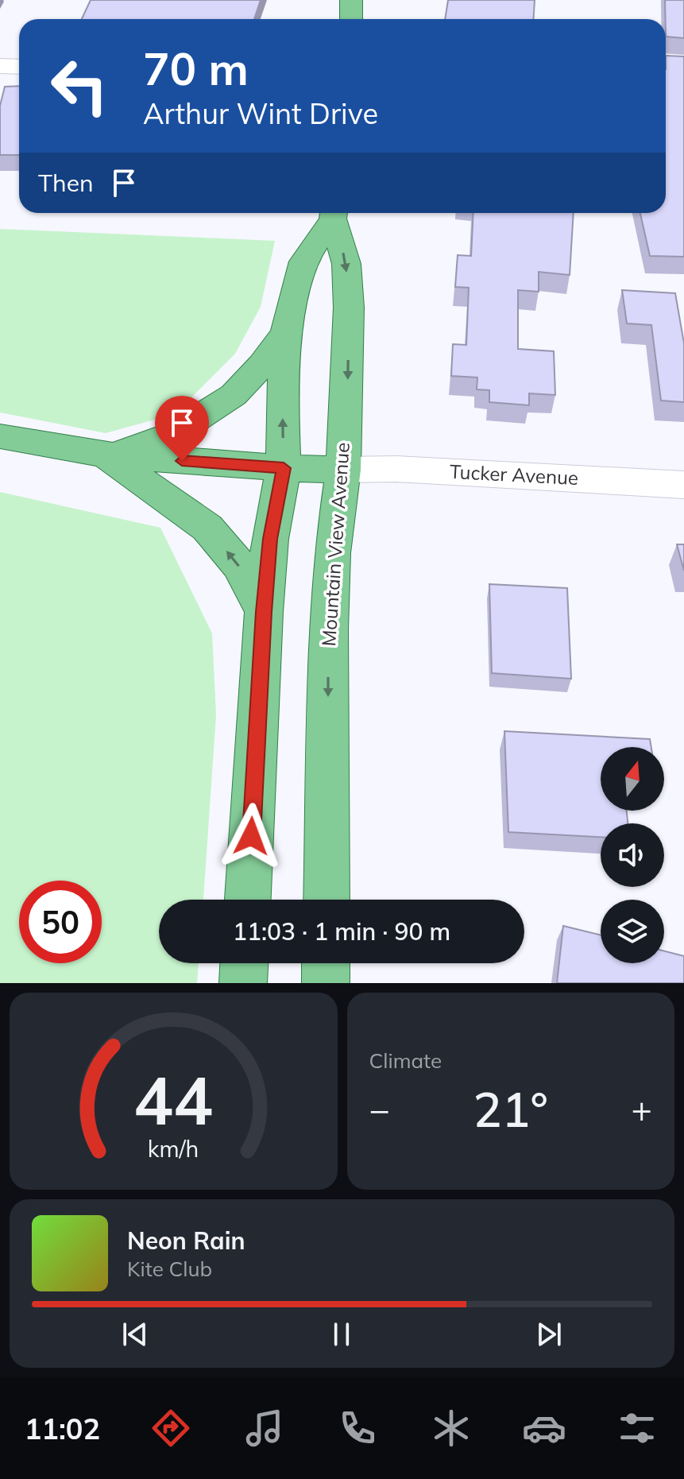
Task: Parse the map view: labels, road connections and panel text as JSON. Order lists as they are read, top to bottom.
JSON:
{
  "streets": {
    "main road": ["Mountain View Avenue"],
    "street": ["Tucker Avenue"]
  },
  "crossings": [
    ["Tucker Avenue", "Mountain View Avenue"]
  ],
  "north": "top",
  "page": {
    "turn": ["70 m", "Arthur Wint Drive"],
    "then": "Then",
    "limit": "50",
    "trip": "11:03 · 1 min · 90 m",
    "tile": "Climate",
    "heat": ["−", "21°", "+"],
    "song": ["Neon Rain", "Kite Club"],
    "tabs": "11:02",
    "gauge": ["44", "km/h"]
  }
}
